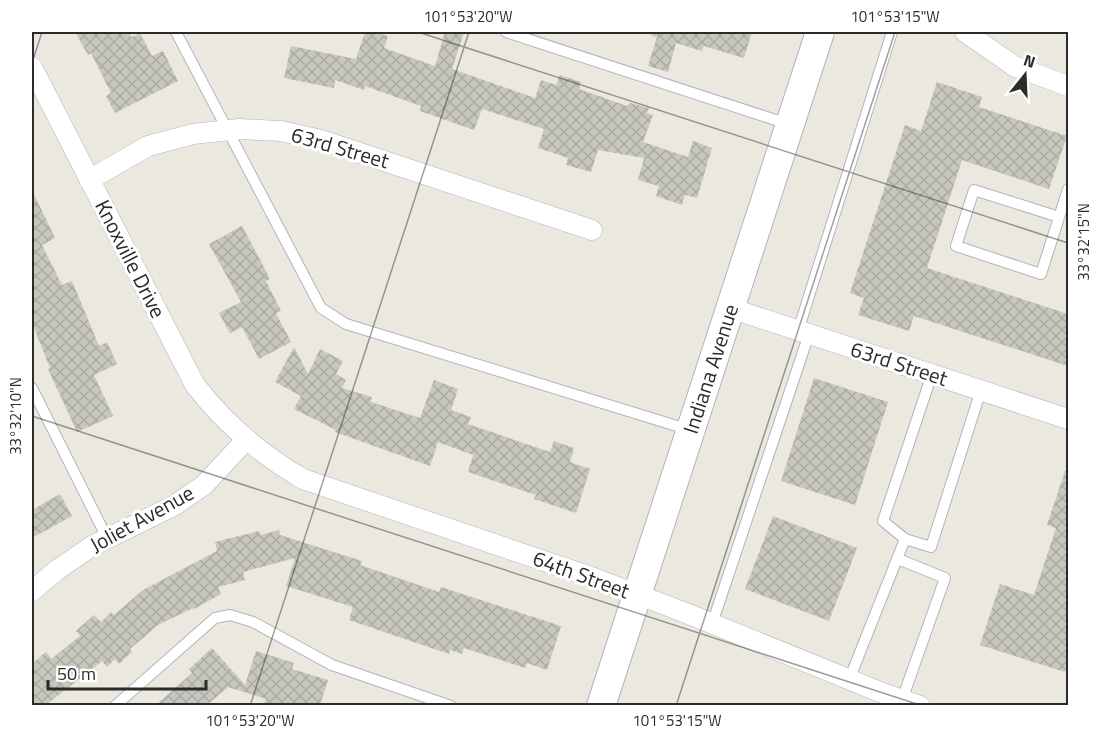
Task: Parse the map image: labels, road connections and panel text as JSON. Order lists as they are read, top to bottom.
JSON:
{
  "streets": {
    "main road": ["Indiana Avenue"],
    "street": [
      "63rd Street",
      "Knoxville Drive",
      "Joliet Avenue",
      "64th Street"
    ]
  },
  "crossings": [
    ["63rd Street", "Knoxville Drive"],
    ["63rd Street", "Indiana Avenue"],
    ["Knoxville Drive", "Joliet Avenue"],
    ["Knoxville Drive", "64th Street"],
    ["Indiana Avenue", "64th Street"],
    ["Joliet Avenue", "64th Street"]
  ],
  "scale_bar": "50 m",
  "north": "top",
  "coordinates": [
    "101°53'20\"W",
    "101°53'15\"W",
    "33°32'15\"N",
    "33°32'10\"N"
  ]
}
